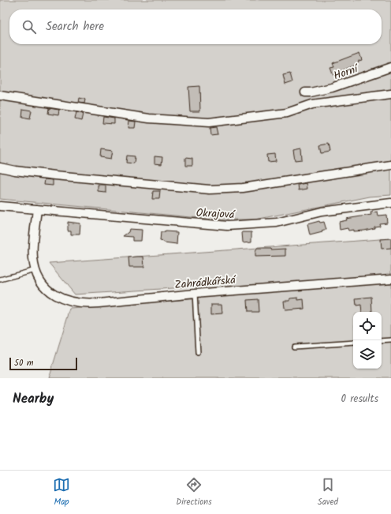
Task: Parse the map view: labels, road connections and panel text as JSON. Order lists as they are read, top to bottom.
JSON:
{
  "streets": {
    "street": ["Horní", "Okrajová", "Zahrádkářská"]
  },
  "scale_bar": "50 m",
  "page": {
    "search": "Search here",
    "scale": "50 m",
    "heading": ["Nearby", "0 results"],
    "nav": ["Map", "Directions", "Saved"]
  }
}
